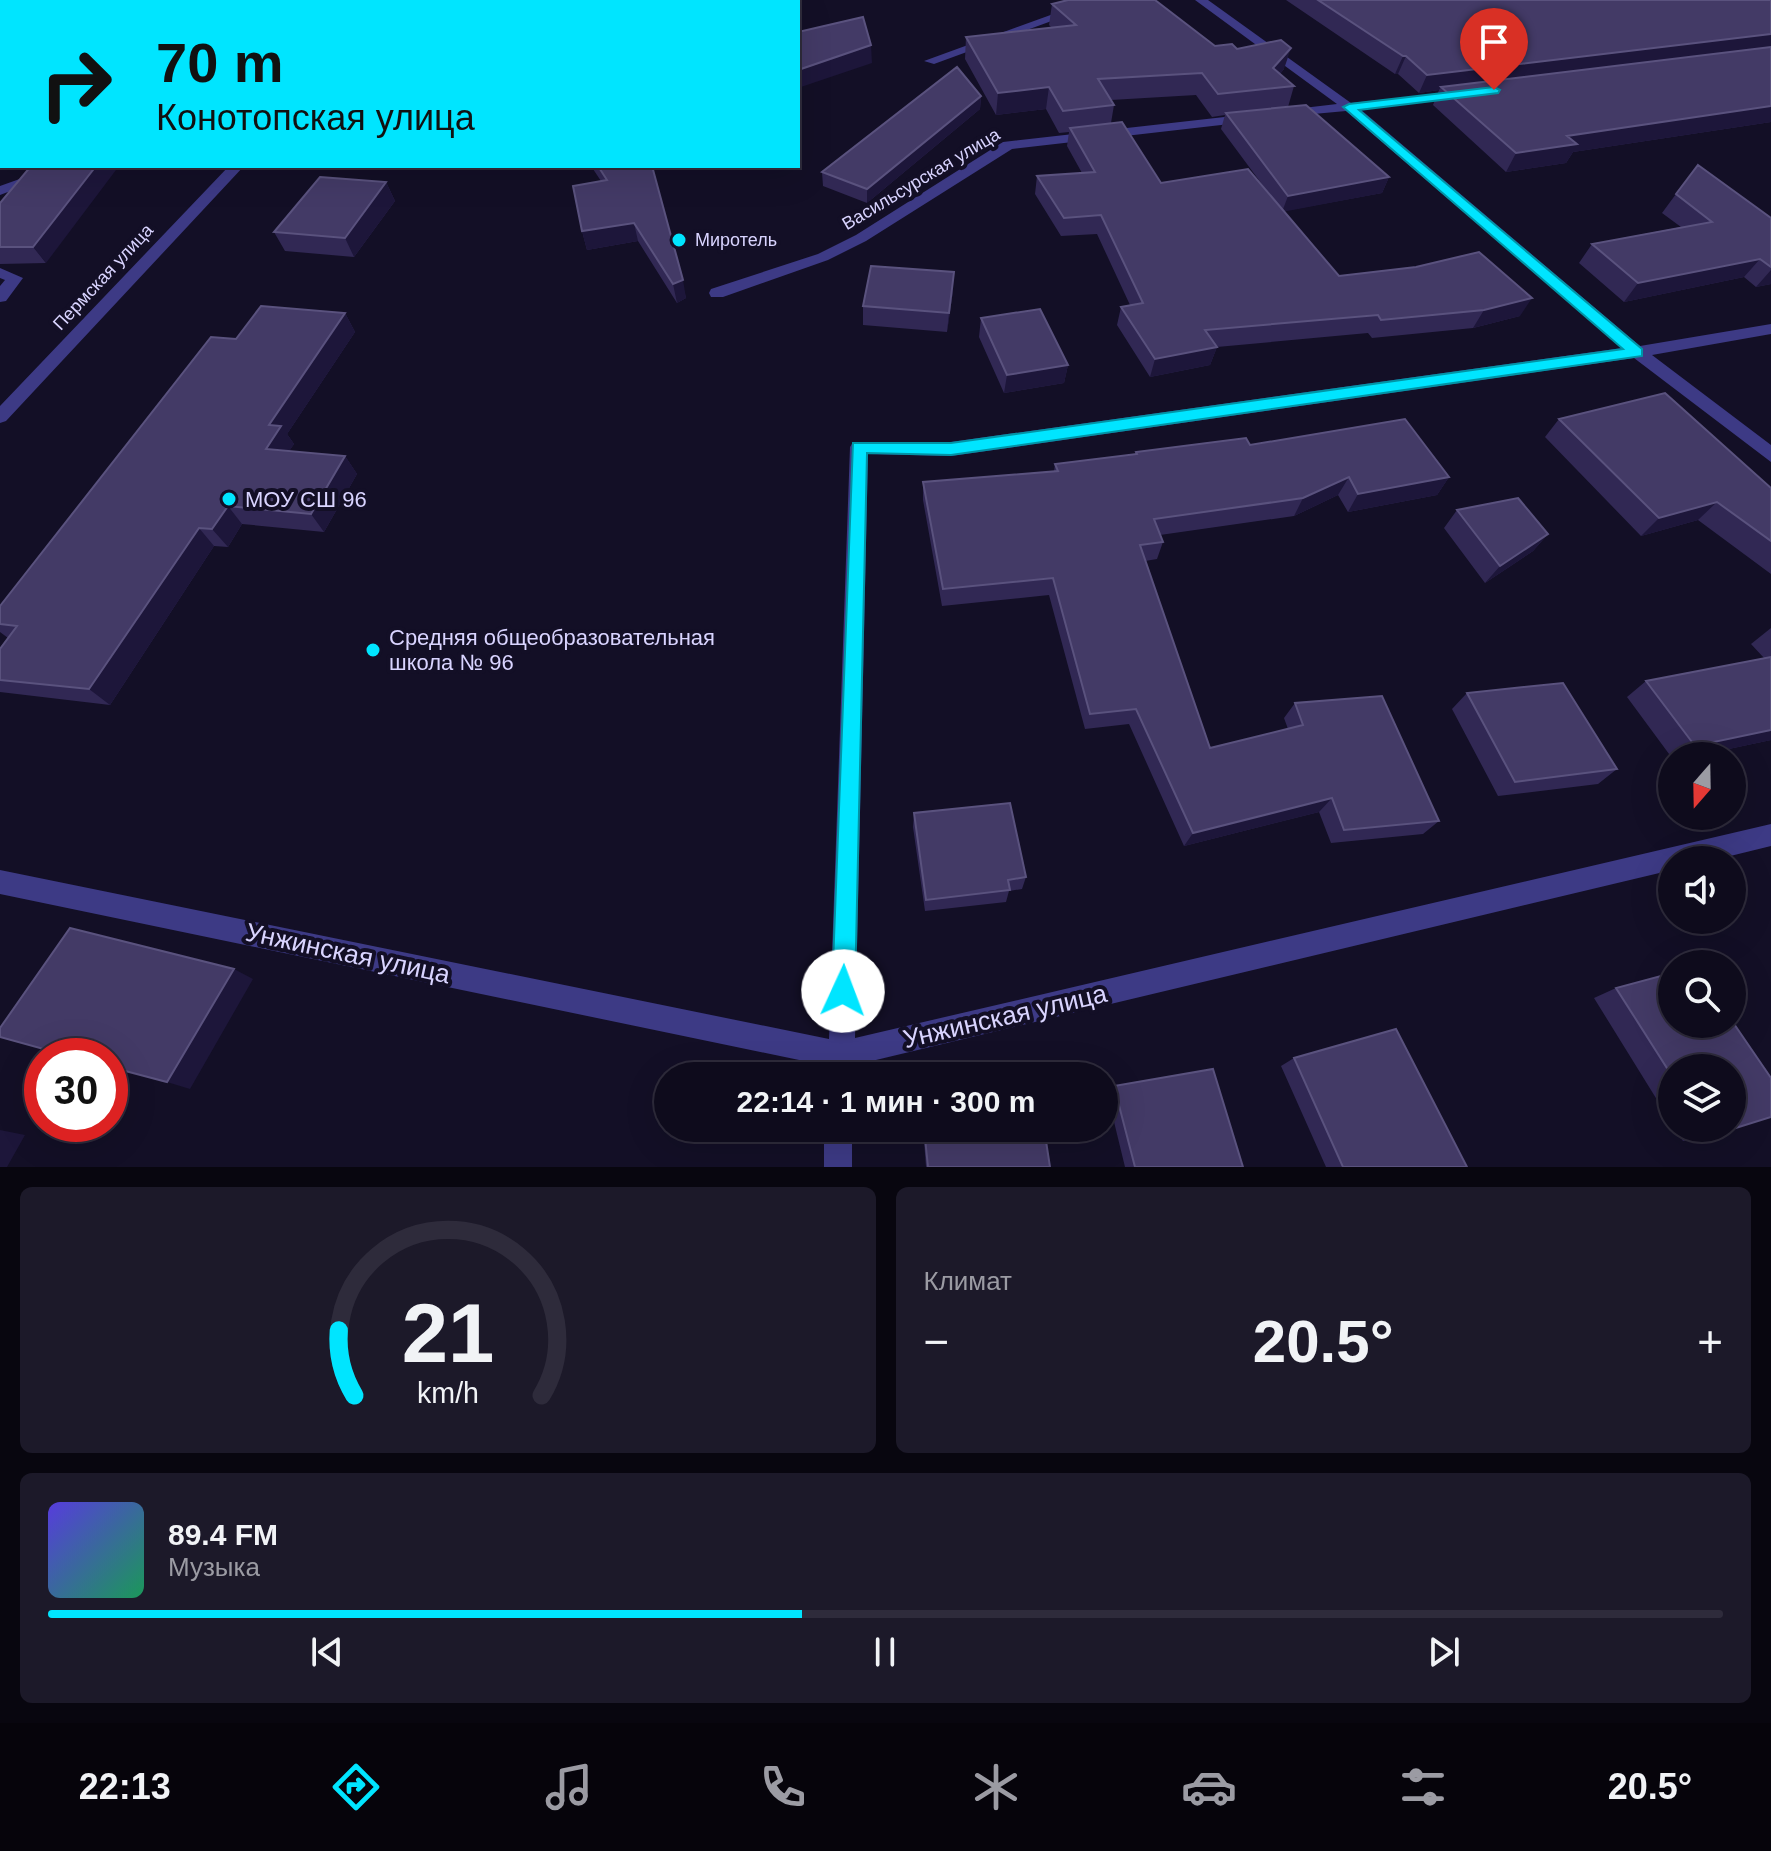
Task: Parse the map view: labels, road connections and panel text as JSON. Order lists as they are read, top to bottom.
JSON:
{
  "streets": {
    "street": ["Васильсурская улица", "Пермская улица", "Унжинская улица"]
  },
  "places": ["Миротель", "МОУ СШ 96", "Средняя общеобразовательная школа № 96"],
  "north": "bottom",
  "page": {
    "turn": ["70 m", "Конотопская улица"],
    "limit": "30",
    "trip": "22:14 · 1 мин · 300 m",
    "tile": "Климат",
    "heat": ["−", "20.5°", "+"],
    "song": ["89.4 FM", "Музыка"],
    "tabs": ["22:13", "20.5°"],
    "gauge": ["21", "km/h"]
  }
}
